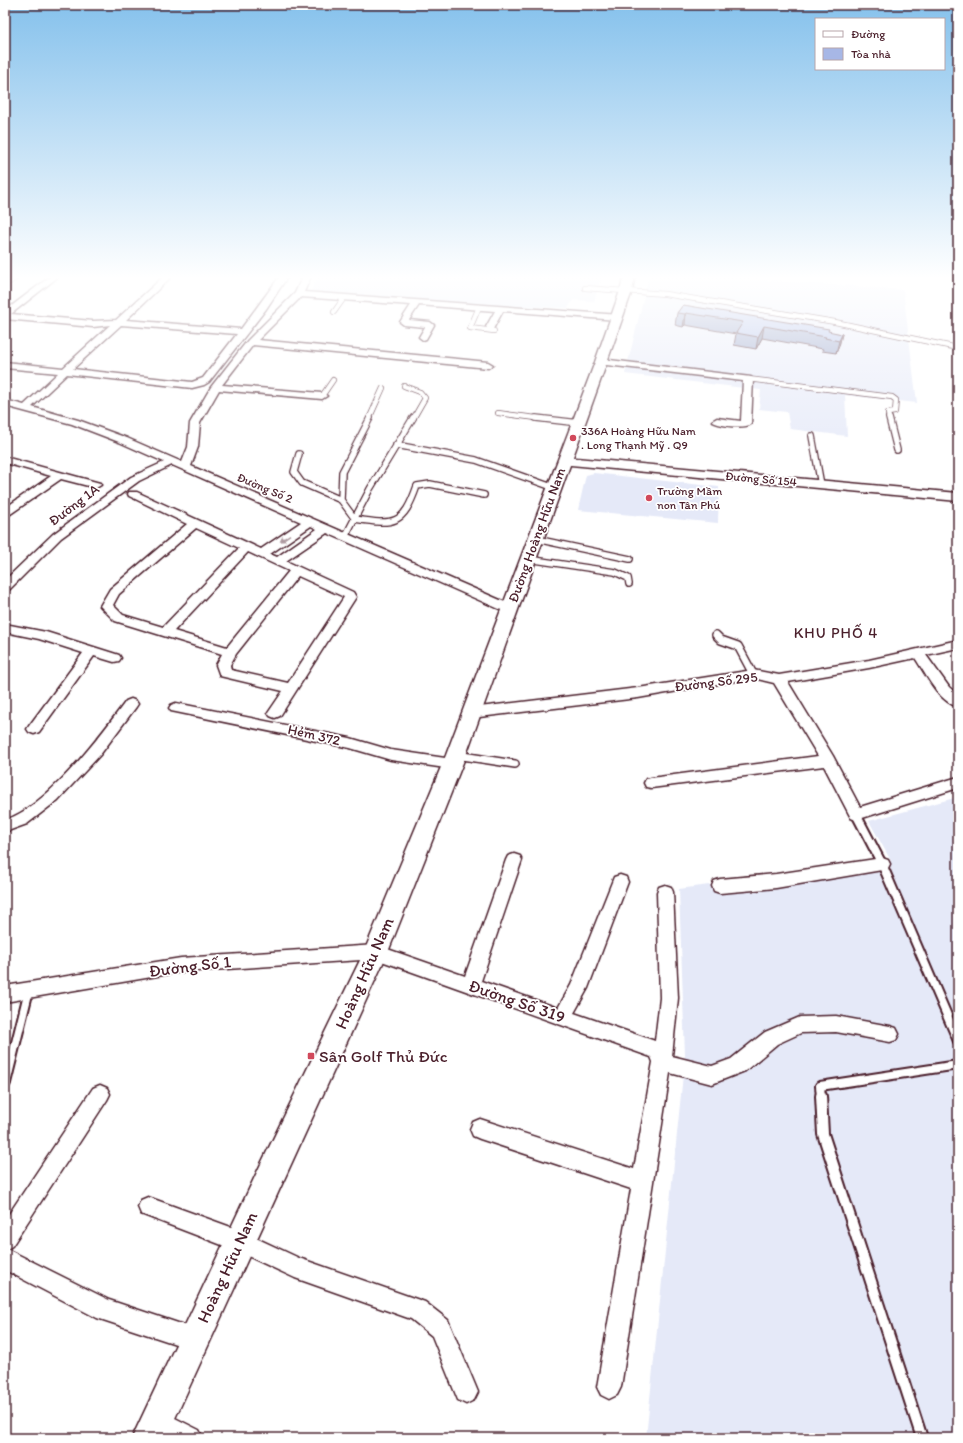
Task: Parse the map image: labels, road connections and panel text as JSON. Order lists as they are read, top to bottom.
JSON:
{
  "streets": {
    "main road": ["Đường Hoàng Hữu Nam", "Hoàng Hữu Nam"],
    "street": [
      "Đường Số 154",
      "Đường Số 2",
      "Đường 1A",
      "Đường Số 295",
      "Hẻm 372",
      "Đường Số 1",
      "Đường Số 319"
    ]
  },
  "crossings": [
    ["Đường Số 154", "Đường Hoàng Hữu Nam"],
    ["Đường Số 2", "Đường 1A"],
    ["Đường Số 2", "Đường Hoàng Hữu Nam"],
    ["Đường Số 2", "Hoàng Hữu Nam"],
    ["Đường Hoàng Hữu Nam", "Hoàng Hữu Nam"],
    ["Đường Số 295", "Hoàng Hữu Nam"],
    ["Hẻm 372", "Hoàng Hữu Nam"],
    ["Đường Số 1", "Hoàng Hữu Nam"],
    ["Đường Số 1", "Đường Số 319"],
    ["Hoàng Hữu Nam", "Đường Số 319"]
  ],
  "districts": ["KHU PHỐ 4"],
  "places": {
    "other": ["336A Hoàng Hữu Nam . Long Thạnh Mỹ . Q9", "Trường Mầm non Tân Phú"],
    "transit": ["Sân Golf Thủ Đức"]
  },
  "legend": ["Đường", "Tòa nhà"]
}
